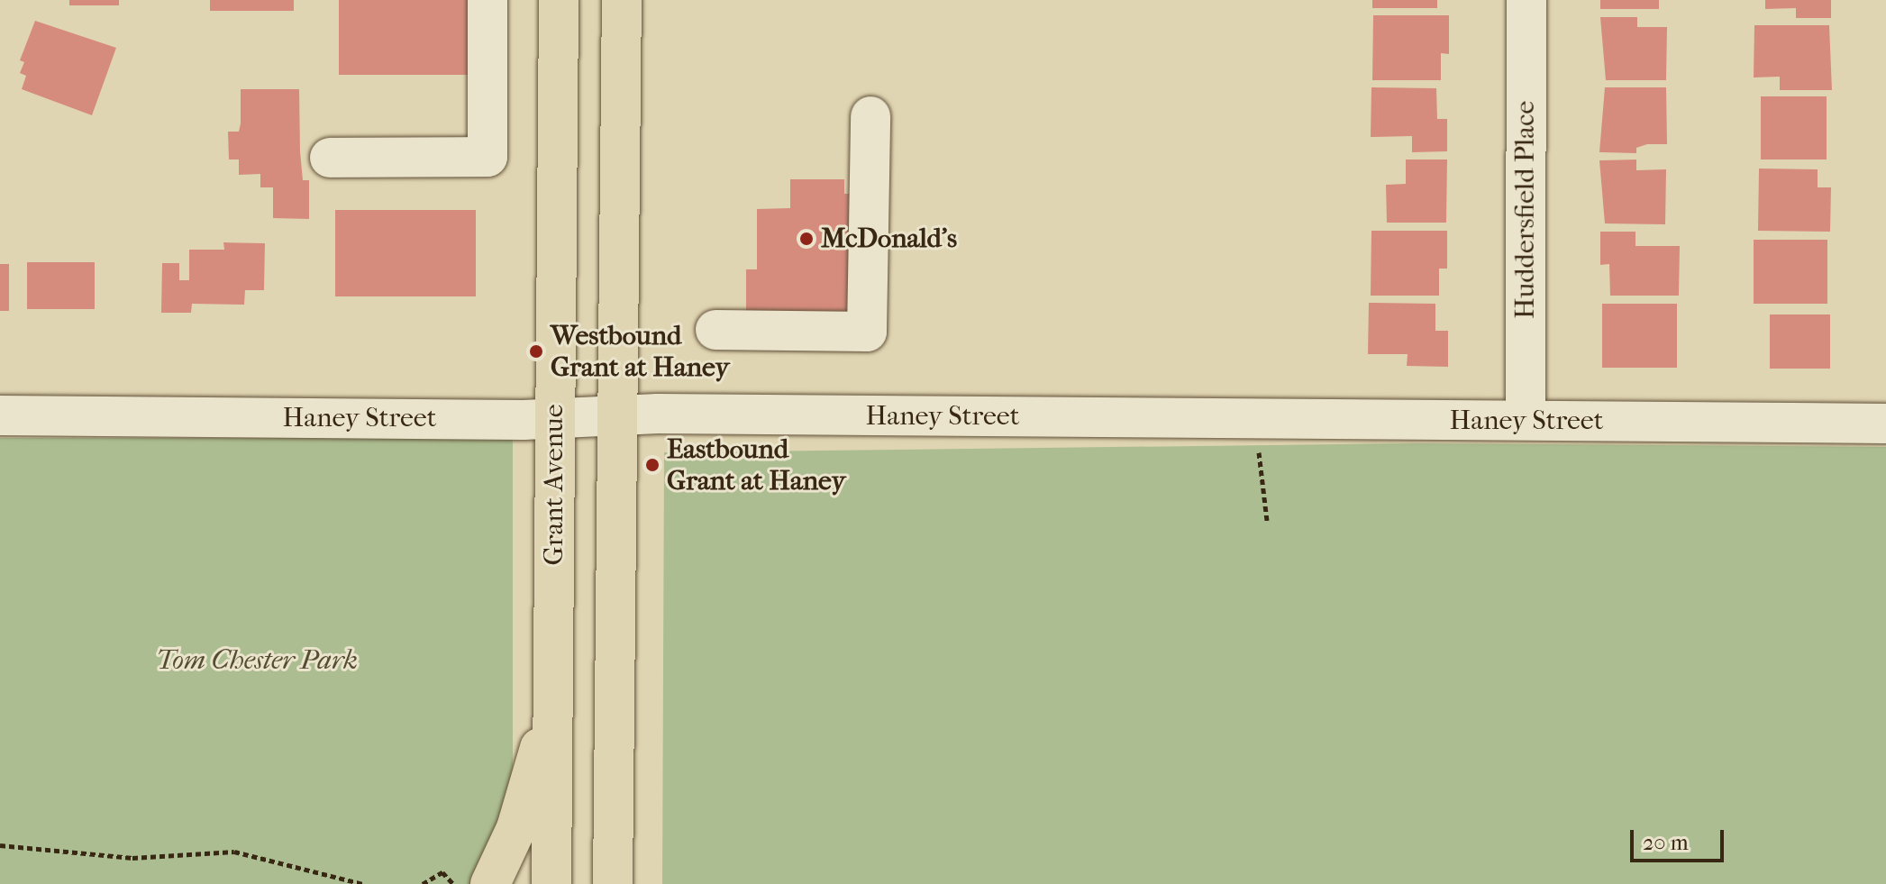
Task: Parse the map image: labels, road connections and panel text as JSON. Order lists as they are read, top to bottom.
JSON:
{
  "streets": {
    "main road": ["Grant Avenue"],
    "street": ["Huddersfield Place", "Haney Street"]
  },
  "crossings": [
    ["Huddersfield Place", "Haney Street"],
    ["Haney Street", "Grant Avenue"]
  ],
  "parks": ["Tom Chester Park"],
  "places": ["McDonald's", "Westbound Grant at Haney", "Eastbound Grant at Haney"],
  "scale_bar": "20 m"
}
